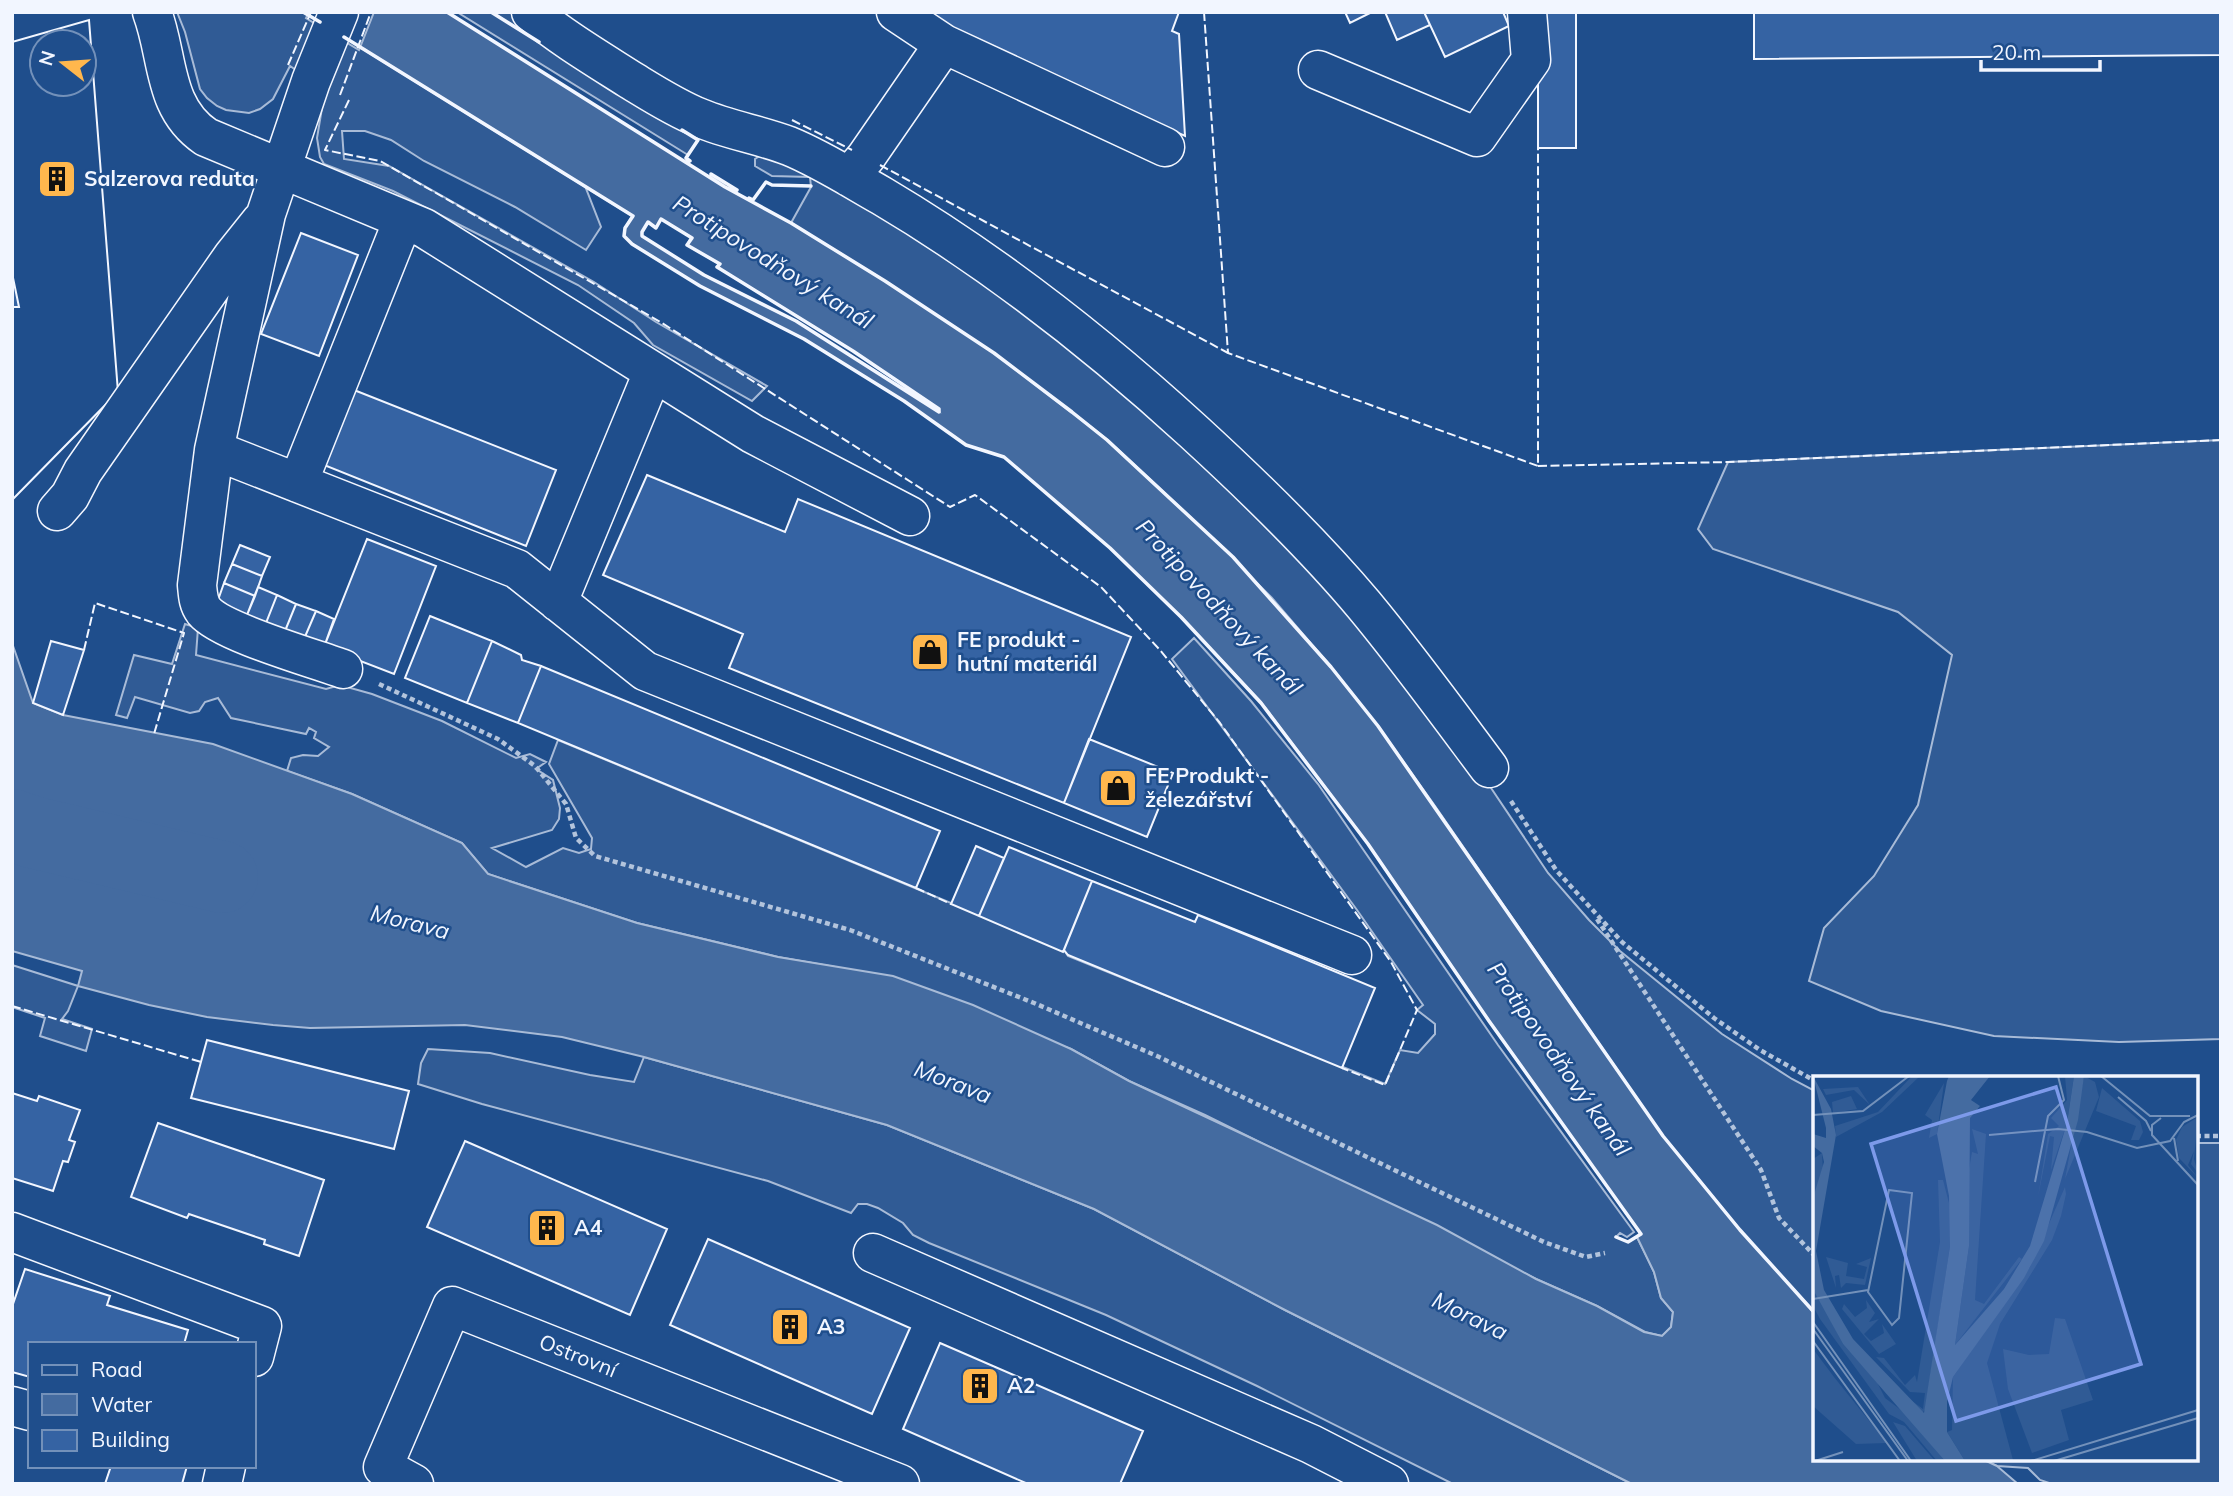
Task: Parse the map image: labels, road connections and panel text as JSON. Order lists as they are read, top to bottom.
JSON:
{
  "streets": {
    "street": ["Ostrovní"]
  },
  "water": ["Protipovodňový kanál", "Morava"],
  "places": {
    "building": [
      "Salzerova reduta",
      "A4",
      "A3",
      "A2"
    ],
    "shop": ["FE produkt - hutní materiál", "FE Produkt - železářství"]
  },
  "legend": ["Road", "Water", "Building"],
  "scale_bar": "20 m",
  "north": "left"
}
